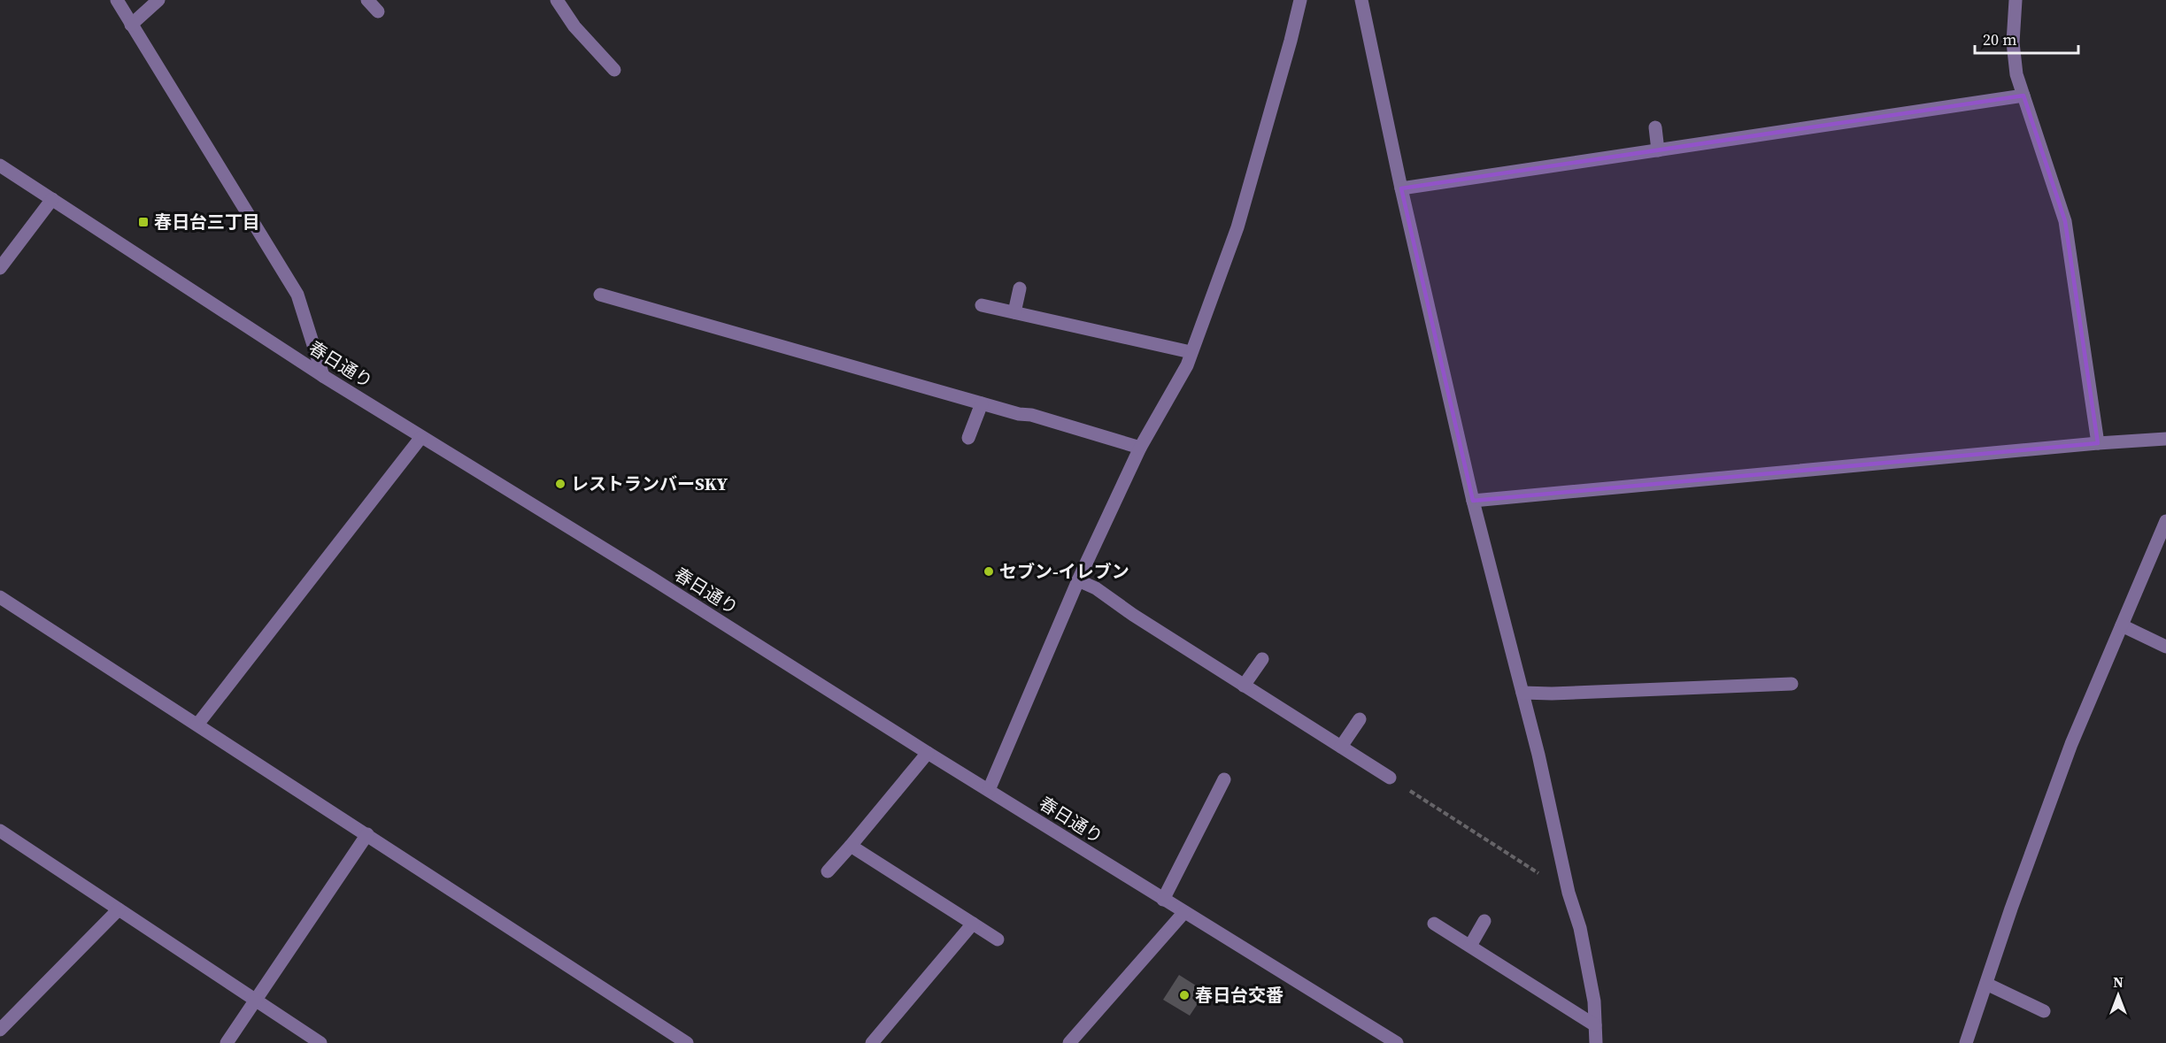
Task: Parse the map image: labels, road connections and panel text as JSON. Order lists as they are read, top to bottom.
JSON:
{
  "streets": {
    "street": ["春日通り"]
  },
  "places": {
    "transit": ["春日台三丁目"],
    "other": ["レストランバーSKY", "セブン-イレブン", "春日台交番"]
  },
  "scale_bar": "20 m",
  "north": "top"
}
